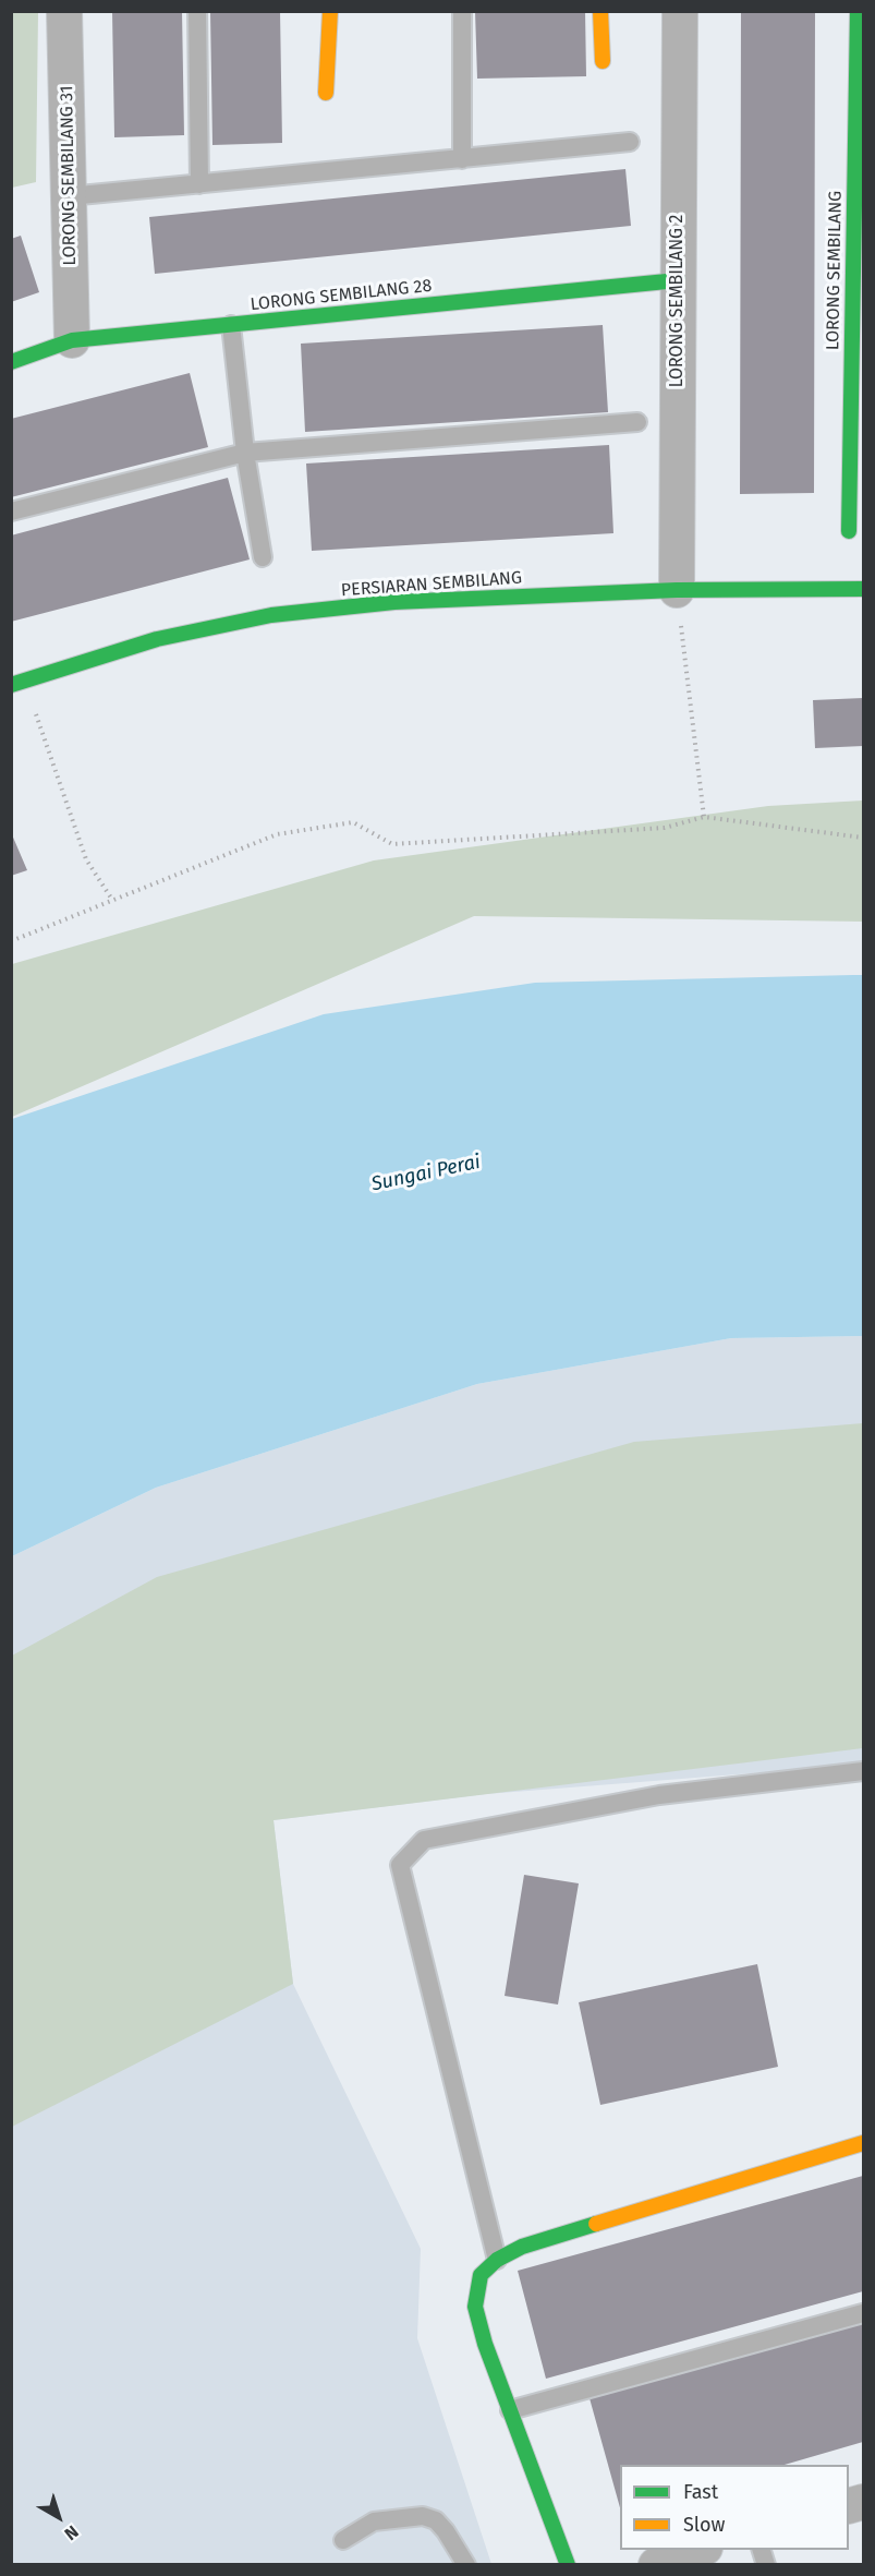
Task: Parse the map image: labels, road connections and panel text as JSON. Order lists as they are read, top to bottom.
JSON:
{
  "streets": {
    "street": [
      "LORONG SEMBILANG 31",
      "LORONG SEMBILANG",
      "LORONG SEMBILANG 28",
      "LORONG SEMBILANG 2",
      "PERSIARAN SEMBILANG"
    ]
  },
  "crossings": [
    ["LORONG SEMBILANG 31", "LORONG SEMBILANG 28"],
    ["LORONG SEMBILANG 28", "LORONG SEMBILANG 2"],
    ["LORONG SEMBILANG 2", "PERSIARAN SEMBILANG"]
  ],
  "water": ["Sungai Perai"],
  "legend": ["Fast", "Slow"],
  "north": "bottom right"
}
